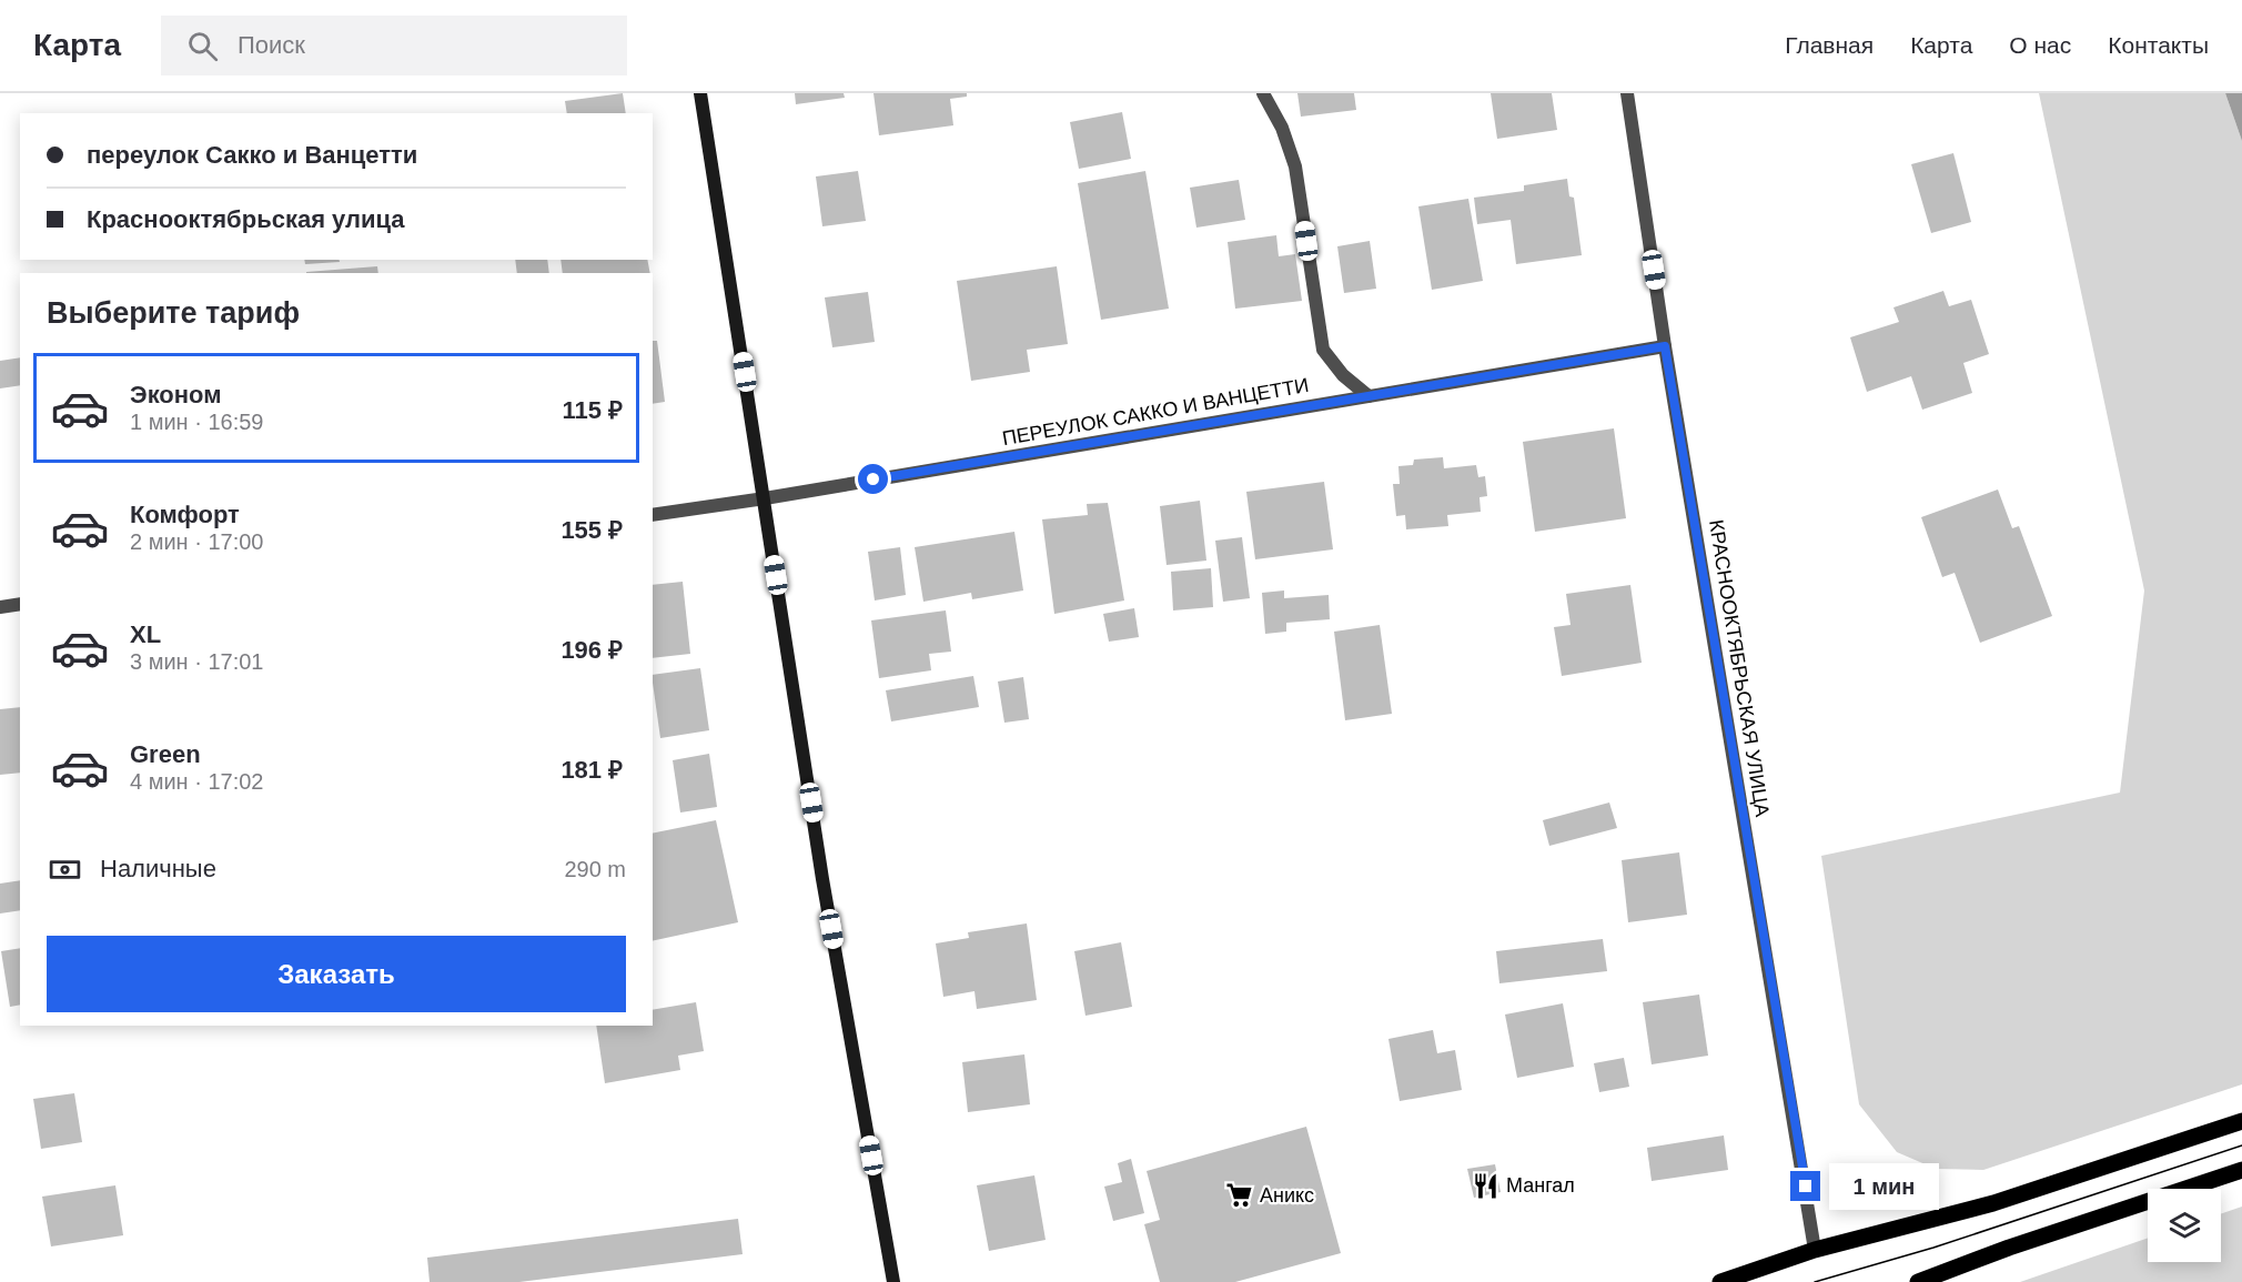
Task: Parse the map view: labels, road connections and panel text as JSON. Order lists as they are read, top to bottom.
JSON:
{
  "streets": {
    "street": ["ПЕРЕУЛОК САККО И ВАНЦЕТТИ", "КРАСНООКТЯБРЬСКАЯ УЛИЦА"]
  },
  "crossings": [
    ["ПЕРЕУЛОК САККО И ВАНЦЕТТИ", "КРАСНООКТЯБРЬСКАЯ УЛИЦА"]
  ],
  "places": {
    "restaurant": ["Мангал"],
    "supermarket": ["Аникс"]
  },
  "page": {
    "header": "Карта",
    "search": "Поиск",
    "nav": [
      "Главная",
      "Карта",
      "О нас",
      "Контакты"
    ],
    "banner": ["переулок Сакко и Ванцетти", "Краснооктябрьская улица"],
    "heading": "Выберите тариф",
    "list": [
      {
        "name": "Эконом",
        "note": "1 мин · 16:59",
        "value": "115 ₽"
      },
      {
        "name": "Комфорт",
        "note": "2 мин · 17:00",
        "value": "155 ₽"
      },
      {
        "name": "XL",
        "note": "3 мин · 17:01",
        "value": "196 ₽"
      },
      {
        "name": "Green",
        "note": "4 мин · 17:02",
        "value": "181 ₽"
      }
    ],
    "pay": ["Наличные", "290 m"],
    "buttons": "Заказать",
    "bubble": "1 мин"
  }
}
